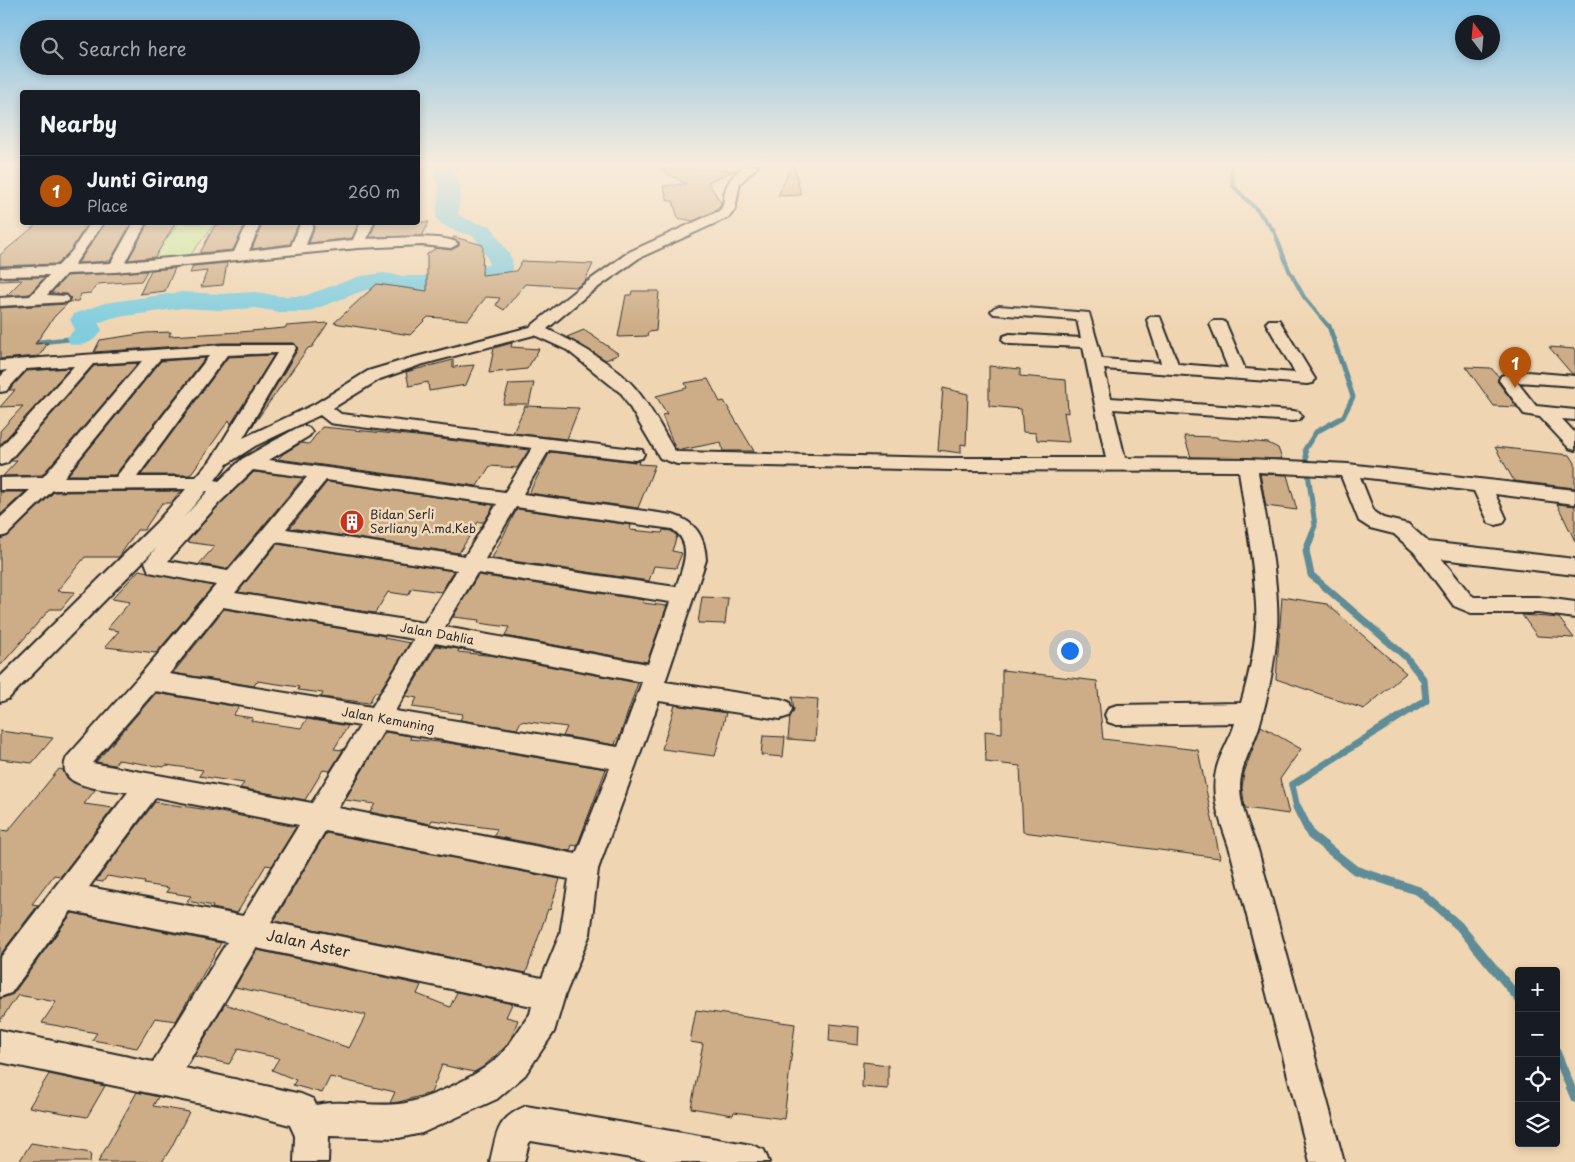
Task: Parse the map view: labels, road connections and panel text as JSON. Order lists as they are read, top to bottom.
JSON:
{
  "streets": {
    "street": ["Jalan Dahlia", "Jalan Kemuning", "Jalan Aster"]
  },
  "places": {
    "building": ["Bidan Serli Serliany A.md.Keb"]
  },
  "north": "top",
  "page": {
    "search": "Search here",
    "heading": "Nearby",
    "list": [
      {
        "mark": "1",
        "name": "Junti Girang",
        "note": "Place",
        "value": "260 m"
      }
    ],
    "pins": "1",
    "map_buttons": ["+", "−"]
  }
}
